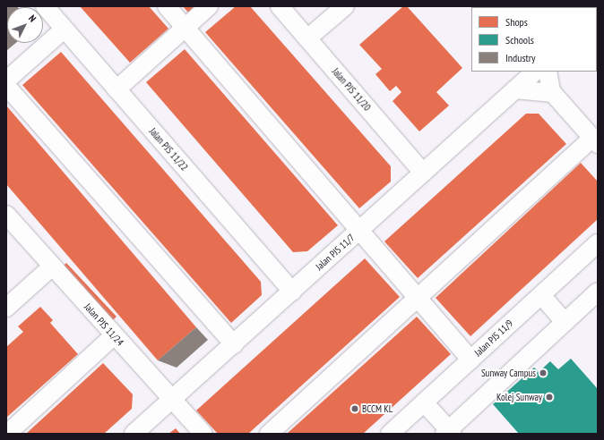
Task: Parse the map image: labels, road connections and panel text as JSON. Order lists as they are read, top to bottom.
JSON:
{
  "streets": {
    "street": [
      "Jalan PJS 11/20",
      "Jalan PJS 11/22",
      "Jalan PJS 11/7",
      "Jalan PJS 11/24",
      "Jalan PJS 11/9"
    ]
  },
  "crossings": [
    ["Jalan PJS 11/20", "Jalan PJS 11/7"],
    ["Jalan PJS 11/22", "Jalan PJS 11/7"],
    ["Jalan PJS 11/7", "Jalan PJS 11/24"]
  ],
  "places": ["Sunway Campus", "Kolej Sunway", "BCCM KL"],
  "legend": ["Shops", "Schools", "Industry"],
  "north": "top right"
}
